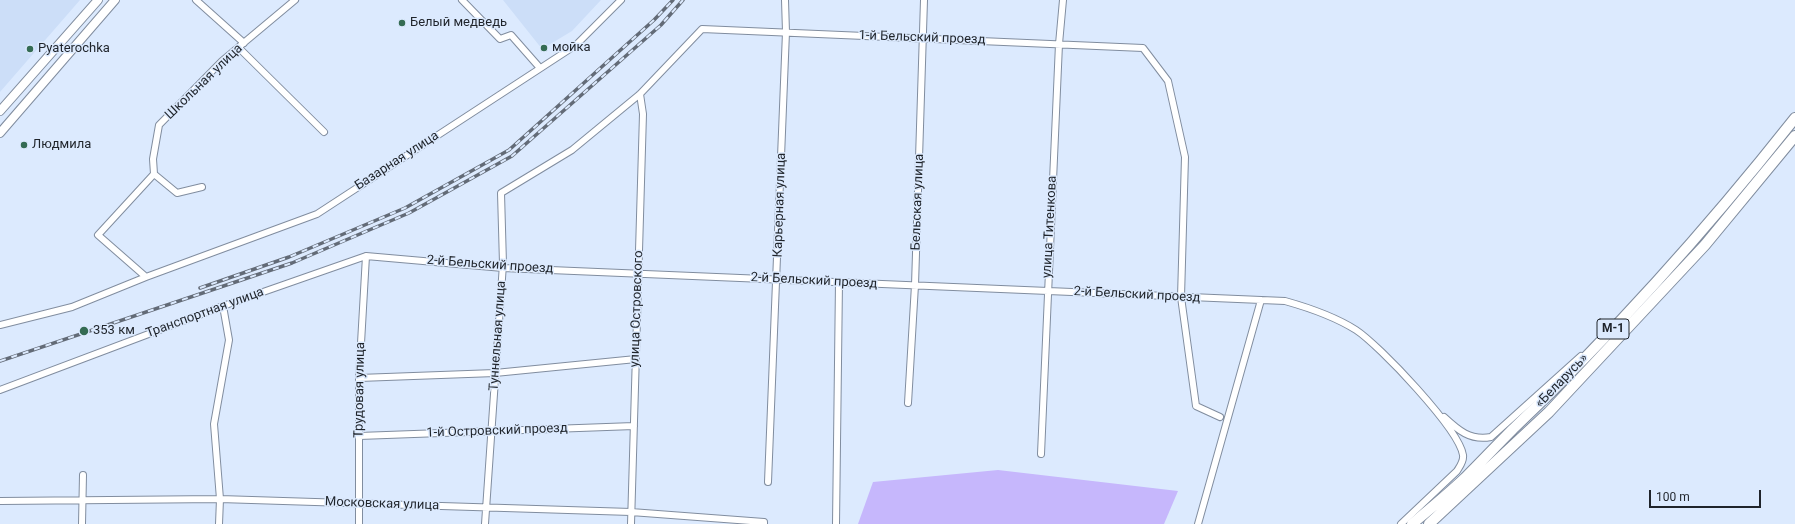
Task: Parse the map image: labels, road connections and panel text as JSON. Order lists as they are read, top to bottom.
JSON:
{
  "streets": {
    "highway": ["М-1", "«Беларусь»"],
    "street": [
      "1-й Бельский проезд",
      "Школьная улица",
      "Базарная улица",
      "Бельская улица",
      "Карьерная улица",
      "улица Титенкова",
      "2-й Бельский проезд",
      "улица Островского",
      "Транспортная улица",
      "Туннельная улица",
      "Трудовая улица",
      "1-й Островский проезд",
      "Московская улица"
    ]
  },
  "crossings": [
    ["1-й Бельский проезд", "Бельская улица"],
    ["1-й Бельский проезд", "Карьерная улица"],
    ["1-й Бельский проезд", "улица Титенкова"],
    ["1-й Бельский проезд", "2-й Бельский проезд"],
    ["1-й Бельский проезд", "Туннельная улица"],
    ["Бельская улица", "2-й Бельский проезд"],
    ["Карьерная улица", "2-й Бельский проезд"],
    ["улица Титенкова", "2-й Бельский проезд"],
    ["2-й Бельский проезд", "улица Островского"],
    ["2-й Бельский проезд", "Транспортная улица"],
    ["2-й Бельский проезд", "Туннельная улица"],
    ["2-й Бельский проезд", "Трудовая улица"],
    ["улица Островского", "Туннельная улица"],
    ["улица Островского", "1-й Островский проезд"],
    ["улица Островского", "Московская улица"],
    ["Транспортная улица", "Трудовая улица"],
    ["Туннельная улица", "1-й Островский проезд"],
    ["Туннельная улица", "Московская улица"],
    ["Трудовая улица", "1-й Островский проезд"],
    ["Трудовая улица", "Московская улица"]
  ],
  "places": [
    "Белый медведь",
    "мойка",
    "Pyaterochka",
    "Людмила",
    "353 км"
  ],
  "scale_bar": "100 m"
}
